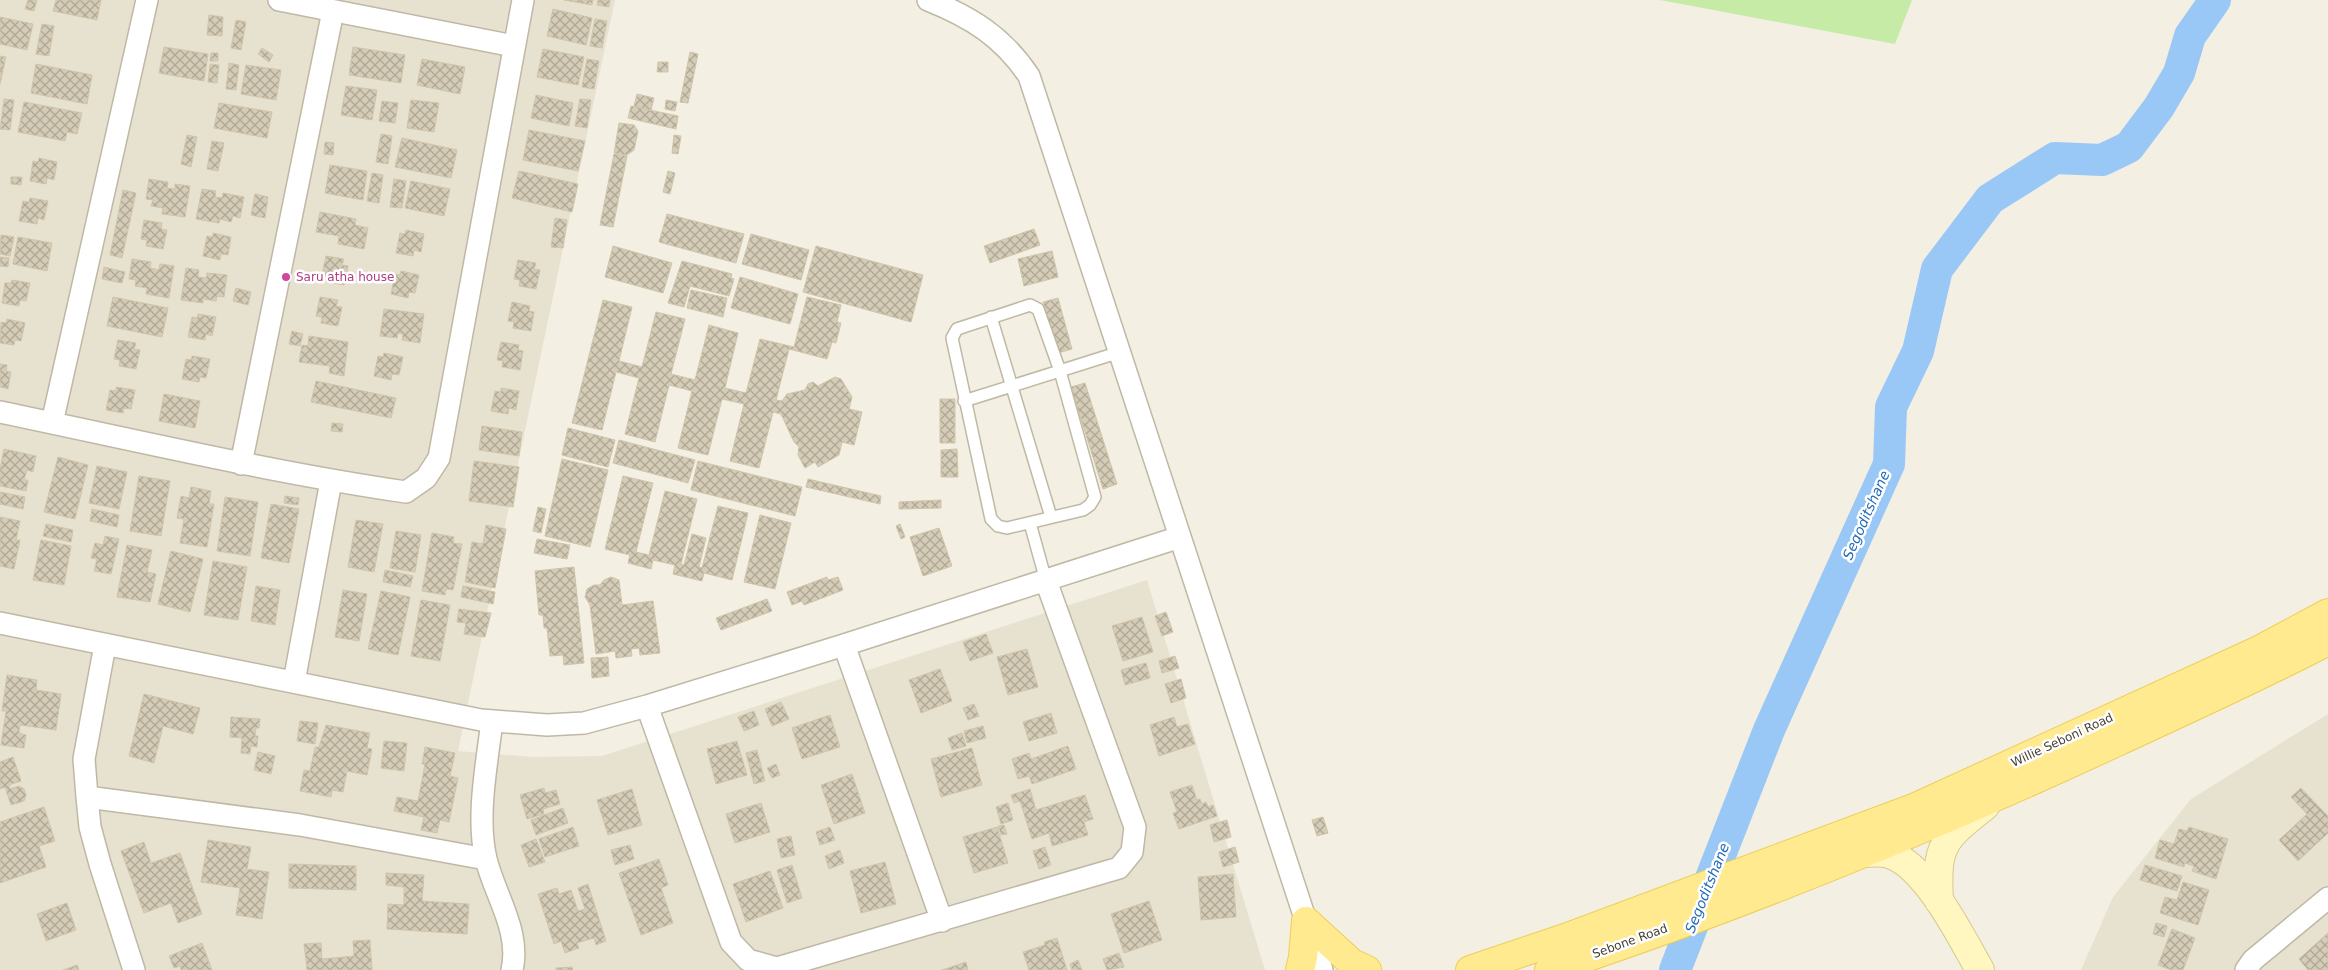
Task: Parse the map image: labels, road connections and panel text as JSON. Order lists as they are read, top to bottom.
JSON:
{
  "streets": {
    "main road": ["Willie Seboni Road", "Sebone Road"]
  },
  "crossings": [
    ["Willie Seboni Road", "Sebone Road"]
  ],
  "water": ["Segoditshane"],
  "places": ["Saru atha house"]
}
